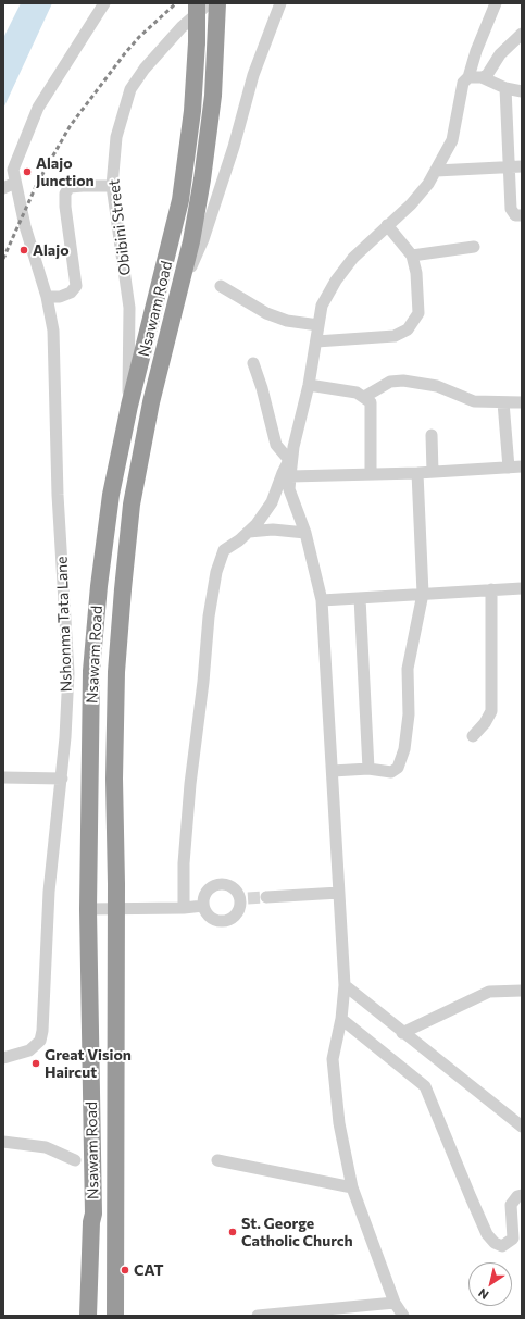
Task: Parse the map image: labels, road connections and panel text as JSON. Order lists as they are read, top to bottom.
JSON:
{
  "streets": {
    "highway": ["Nsawam Road"],
    "street": ["Obibini Street", "Nshonma Tata Lane"]
  },
  "crossings": [
    ["Obibini Street", "Nsawam Road"]
  ],
  "places": [
    "Alajo Junction",
    "Alajo",
    "Great Vision Haircut",
    "St. George Catholic Church",
    "CAT"
  ],
  "north": "bottom left"
}
